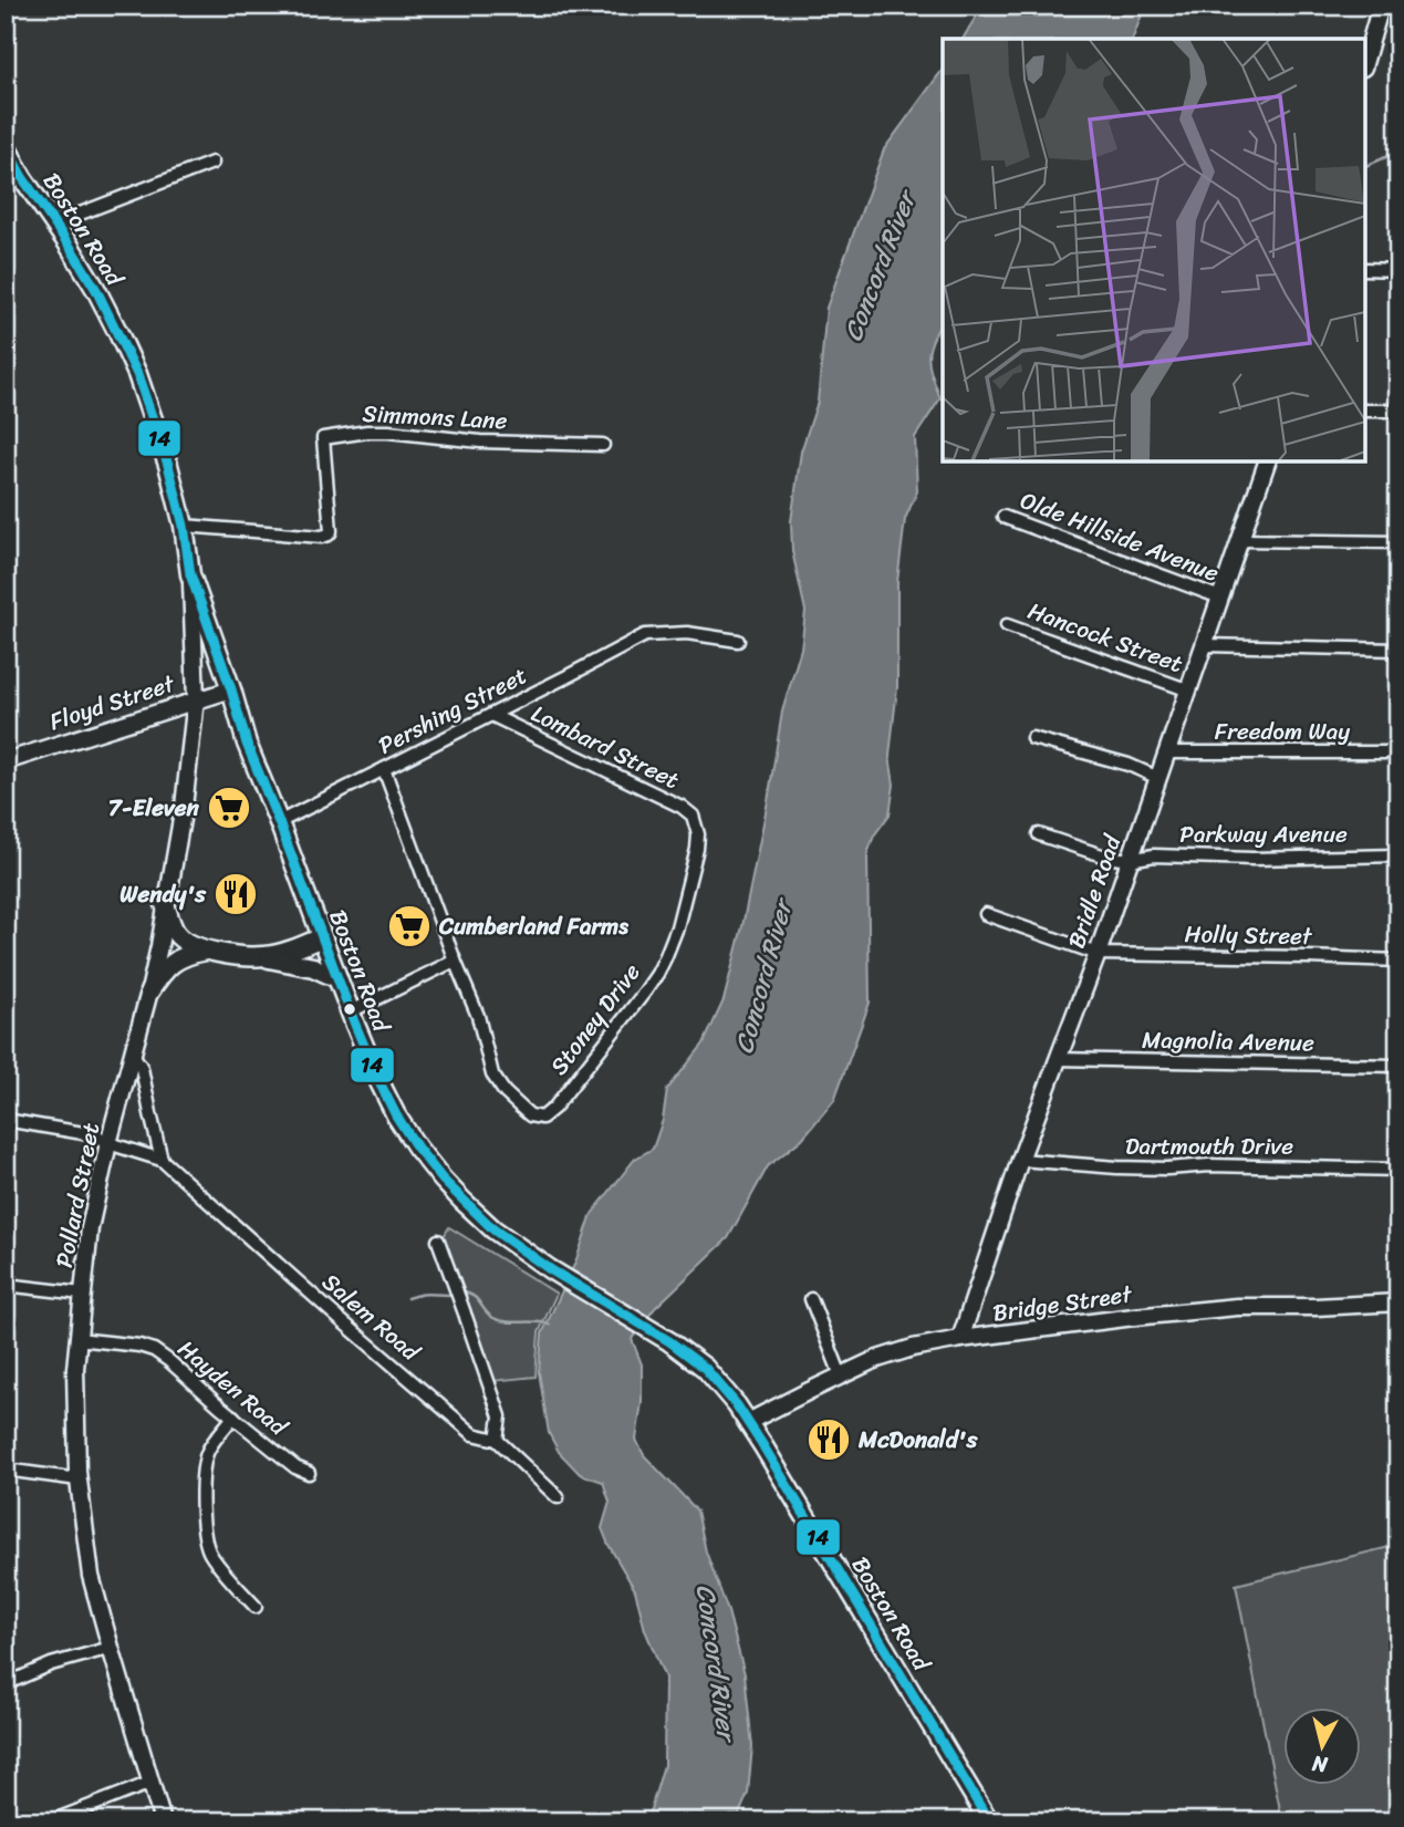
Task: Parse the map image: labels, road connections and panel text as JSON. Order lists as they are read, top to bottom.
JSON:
{
  "streets": {
    "main road": [
      "Boston Road",
      "Floyd Street",
      "Bridle Road",
      "Pollard Street",
      "Bridge Street"
    ],
    "street": [
      "Simmons Lane",
      "Olde Hillside Avenue",
      "Hancock Street",
      "Pershing Street",
      "Freedom Way",
      "Lombard Street",
      "Parkway Avenue",
      "Holly Street",
      "Stoney Drive",
      "Magnolia Avenue",
      "Dartmouth Drive",
      "Salem Road",
      "Hayden Road"
    ]
  },
  "crossings": [
    ["Boston Road", "Simmons Lane"],
    ["Boston Road", "Floyd Street"],
    ["Boston Road", "Pershing Street"],
    ["Boston Road", "Pollard Street"],
    ["Boston Road", "Bridge Street"],
    ["Olde Hillside Avenue", "Bridle Road"],
    ["Hancock Street", "Bridle Road"],
    ["Floyd Street", "Pollard Street"],
    ["Pershing Street", "Lombard Street"],
    ["Freedom Way", "Bridle Road"],
    ["Lombard Street", "Stoney Drive"],
    ["Parkway Avenue", "Bridle Road"],
    ["Bridle Road", "Holly Street"],
    ["Bridle Road", "Magnolia Avenue"],
    ["Bridle Road", "Dartmouth Drive"],
    ["Bridle Road", "Bridge Street"],
    ["Pollard Street", "Salem Road"],
    ["Pollard Street", "Hayden Road"]
  ],
  "water": ["Concord River"],
  "places": {
    "supermarket": ["7-Eleven", "Cumberland Farms"],
    "restaurant": ["Wendy's", "McDonald's"]
  },
  "lines": ["transit line 14"],
  "north": "bottom"
}
